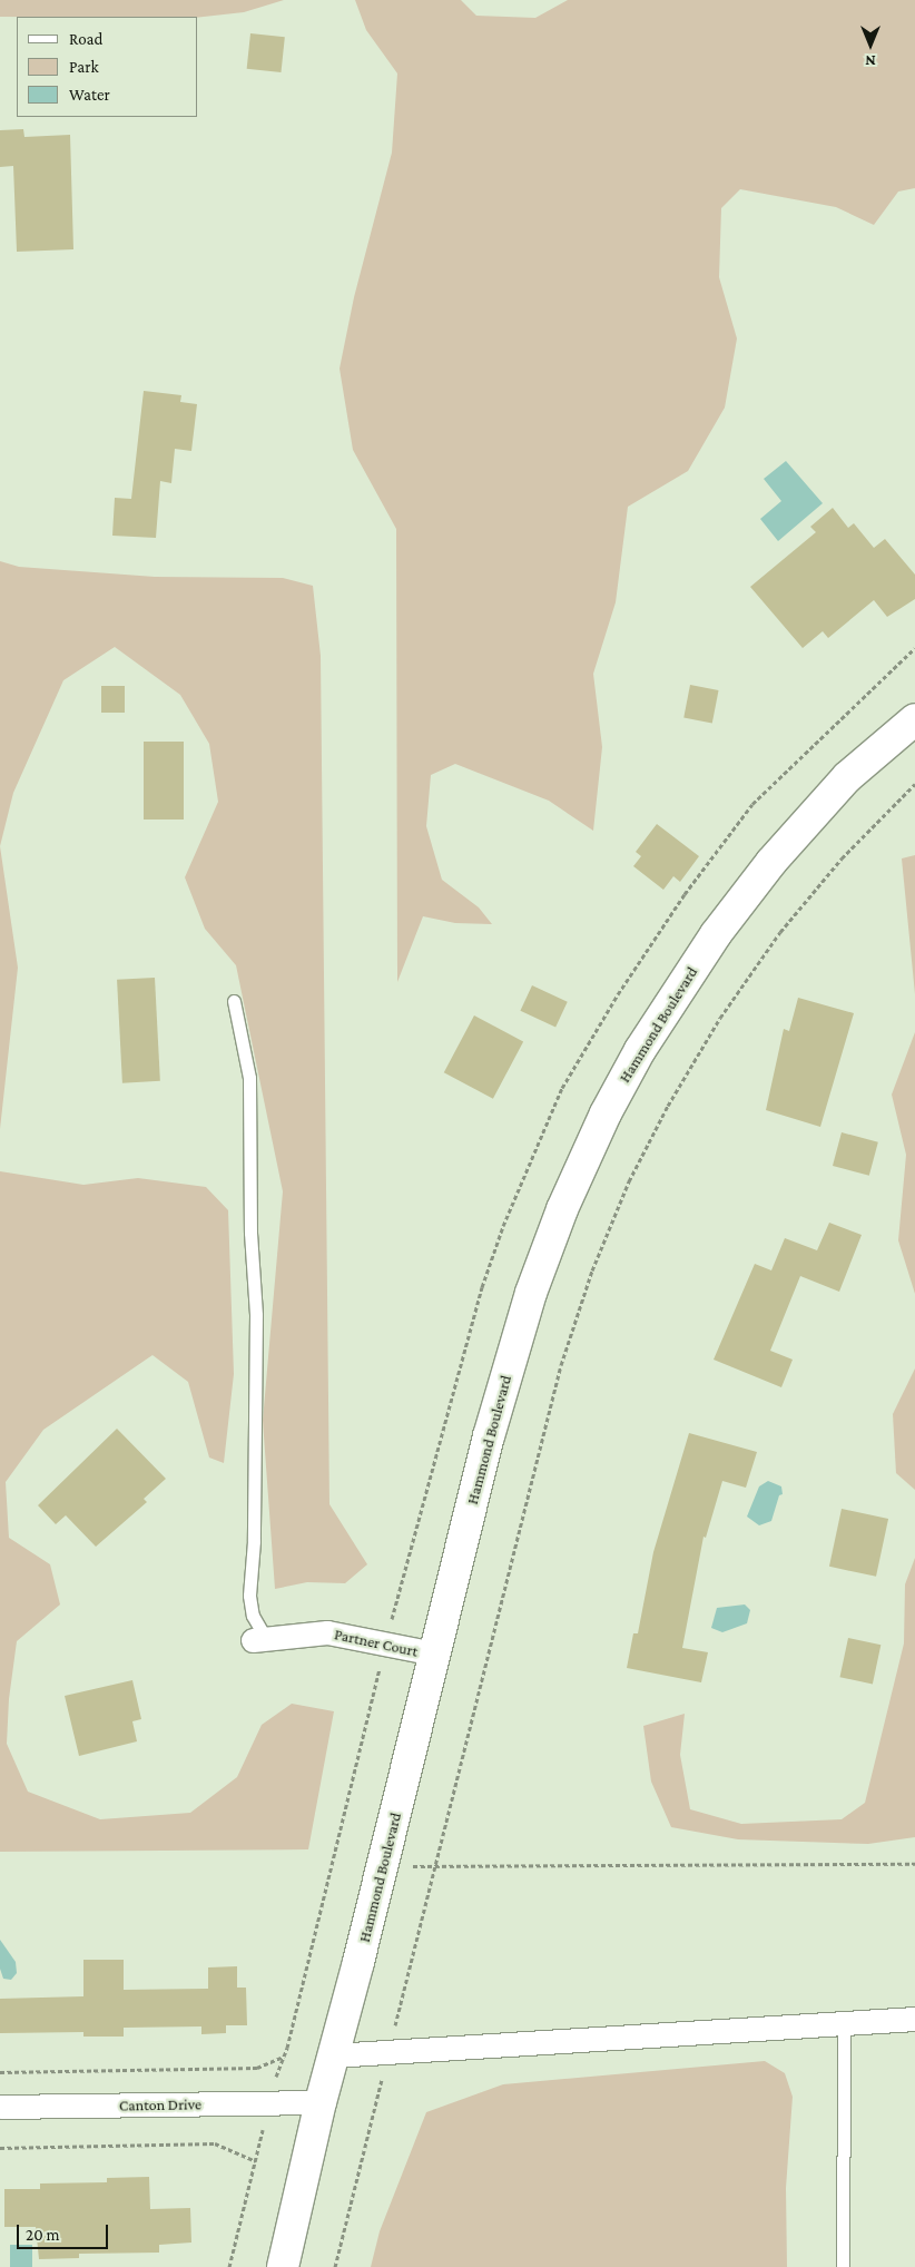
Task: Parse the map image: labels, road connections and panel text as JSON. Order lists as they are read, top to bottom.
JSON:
{
  "streets": {
    "street": ["Hammond Boulevard", "Partner Court", "Canton Drive"]
  },
  "crossings": [
    ["Hammond Boulevard", "Partner Court"],
    ["Hammond Boulevard", "Canton Drive"]
  ],
  "legend": ["Road", "Park", "Water"],
  "scale_bar": "20 m",
  "north": "bottom"
}
